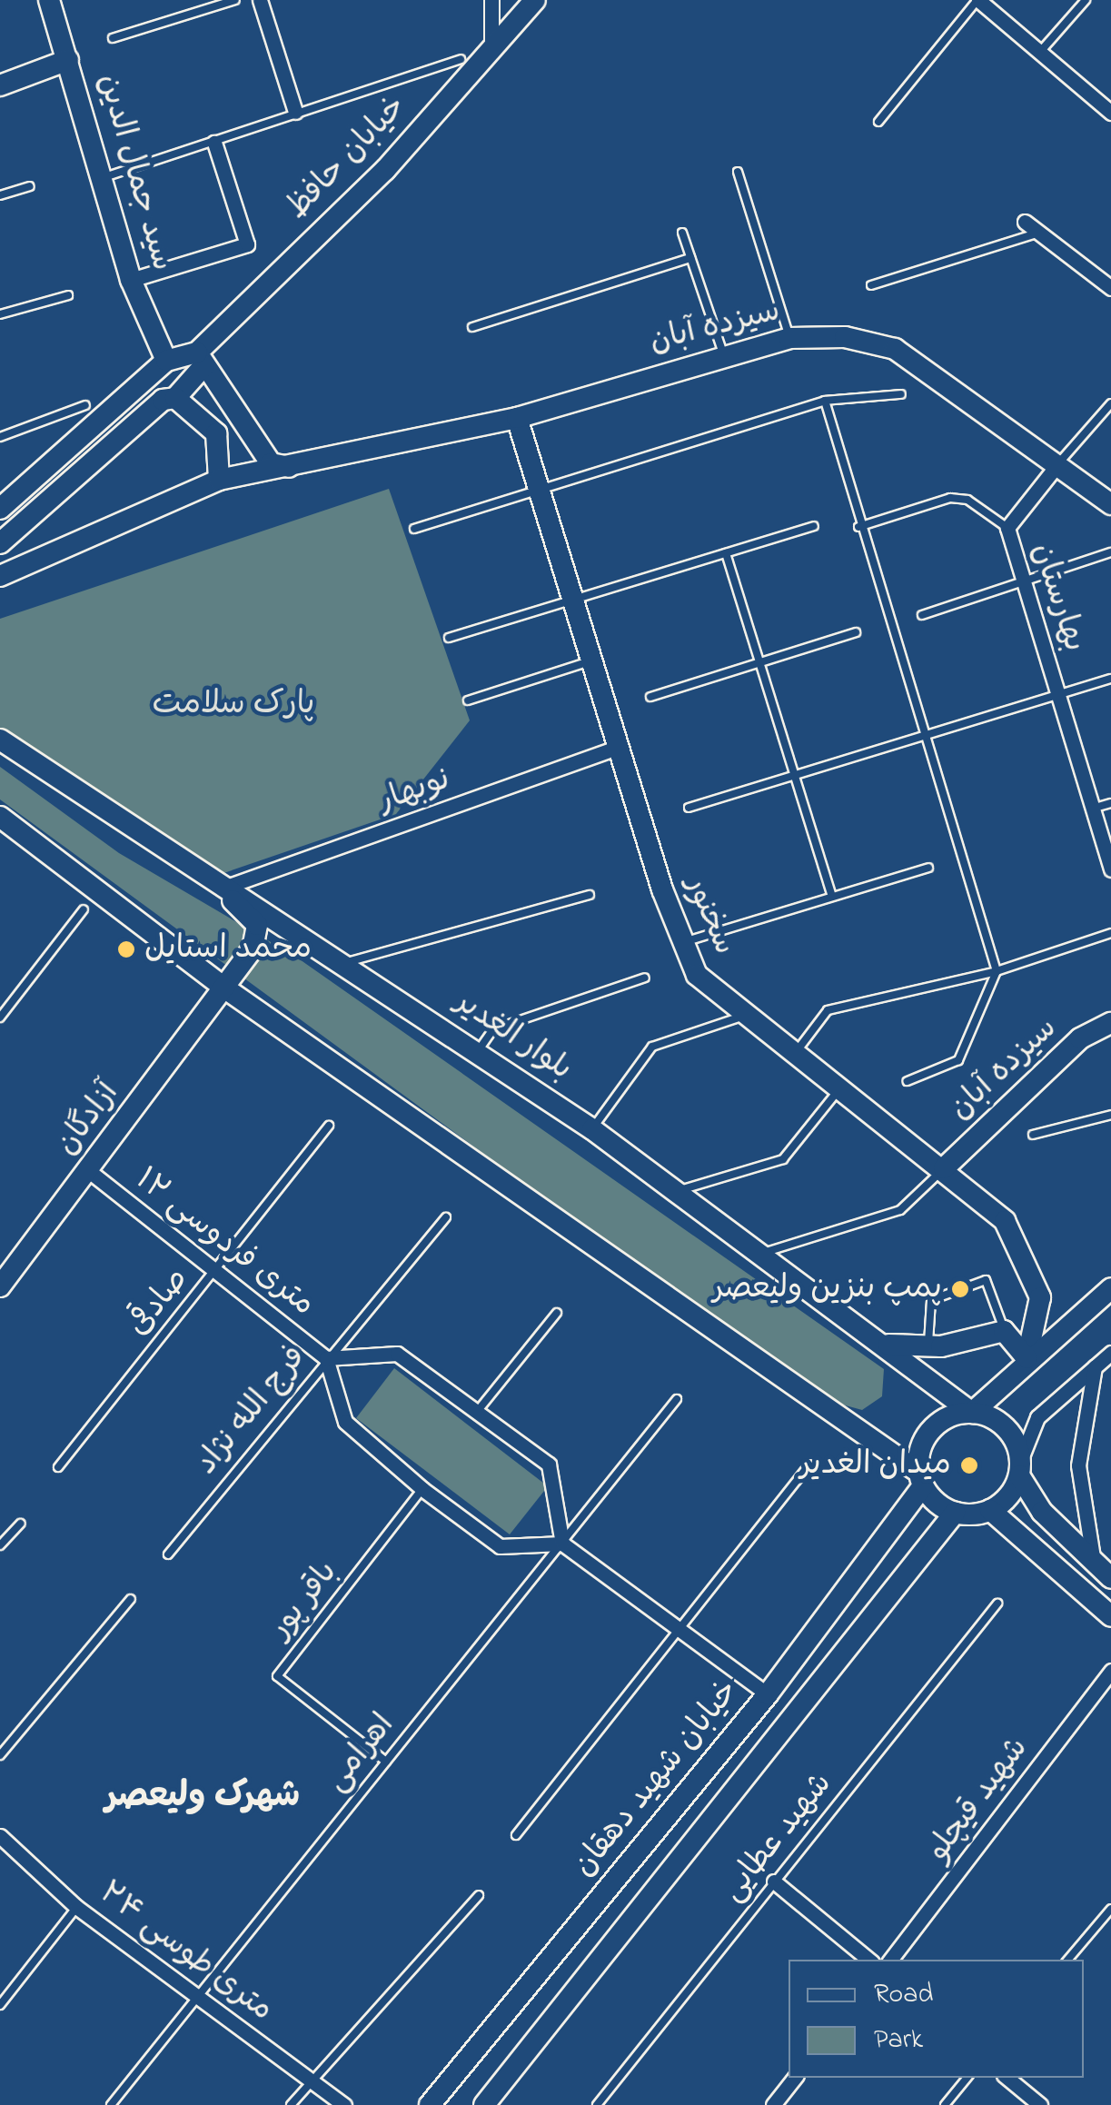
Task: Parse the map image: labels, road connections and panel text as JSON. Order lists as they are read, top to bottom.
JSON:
{
  "streets": {
    "street": [
      "خیابان حافظ",
      "سید جمال الدین",
      "سیزده آبان",
      "بهارستان",
      "نوبهار",
      "سخنور",
      "بلوار الغدیر",
      "آزادگان",
      "۱۲ متری فردوسی",
      "خیابان شهید دهقان",
      "شهید قیچلو",
      "۲۴ متری طوسی"
    ],
    "lane": [
      "صادقی",
      "فرج الله نژاد",
      "باقر پور",
      "اهرامی",
      "شهید عطایی"
    ]
  },
  "crossings": [
    ["سیزده آبان", "بهارستان"],
    ["سیزده آبان", "سخنور"],
    ["نوبهار", "سخنور"],
    ["نوبهار", "بلوار الغدیر"],
    ["بلوار الغدیر", "آزادگان"],
    ["بلوار الغدیر", "خیابان شهید دهقان"],
    ["آزادگان", "۱۲ متری فردوسی"],
    ["۱۲ متری فردوسی", "صادقی"],
    ["۱۲ متری فردوسی", "فرج الله نژاد"],
    ["باقر پور", "اهرامی"],
    ["اهرامی", "۲۴ متری طوسی"]
  ],
  "districts": ["شهرک ولیعصر"],
  "parks": ["پارک سلامت"],
  "places": ["محمد استایل", "پمپ بنزین ولیعصر", "میدان الغدیر"],
  "legend": ["Road", "Park"]
}
